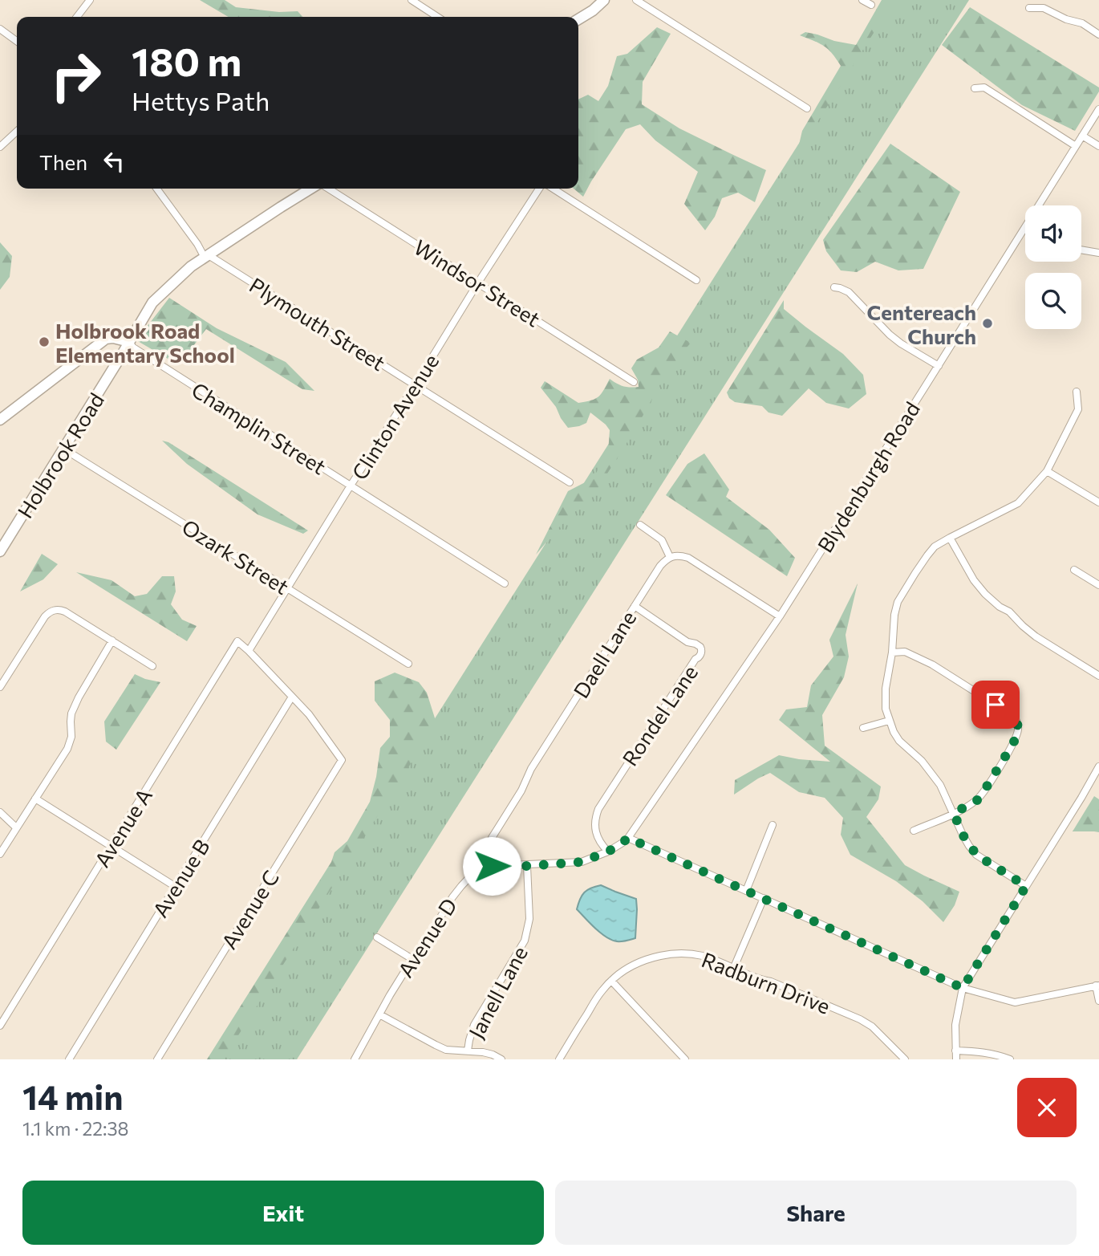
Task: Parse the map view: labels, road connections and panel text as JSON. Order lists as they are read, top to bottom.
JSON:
{
  "streets": {
    "street": [
      "Windsor Street",
      "Plymouth Street",
      "Clinton Avenue",
      "Champlin Street",
      "Holbrook Road",
      "Blydenburgh Road",
      "Ozark Street",
      "Daell Lane",
      "Rondel Lane",
      "Avenue A",
      "Avenue B",
      "Avenue C",
      "Avenue D",
      "Radburn Drive",
      "Janell Lane"
    ]
  },
  "crossings": [
    ["Windsor Street", "Clinton Avenue"],
    ["Plymouth Street", "Clinton Avenue"],
    ["Plymouth Street", "Holbrook Road"],
    ["Clinton Avenue", "Champlin Street"],
    ["Clinton Avenue", "Ozark Street"],
    ["Clinton Avenue", "Avenue A"],
    ["Champlin Street", "Holbrook Road"],
    ["Holbrook Road", "Ozark Street"],
    ["Blydenburgh Road", "Avenue D"],
    ["Daell Lane", "Rondel Lane"],
    ["Daell Lane", "Avenue D"],
    ["Rondel Lane", "Avenue D"],
    ["Avenue B", "Avenue C"],
    ["Avenue D", "Janell Lane"]
  ],
  "places": ["Centereach Church", "Holbrook Road Elementary School"],
  "page": {
    "turn": ["180 m", "Hettys Path"],
    "then": "Then",
    "heading": ["14 min", "1.1 km · 22:38"],
    "buttons": ["Exit", "Share"]
  }
}
